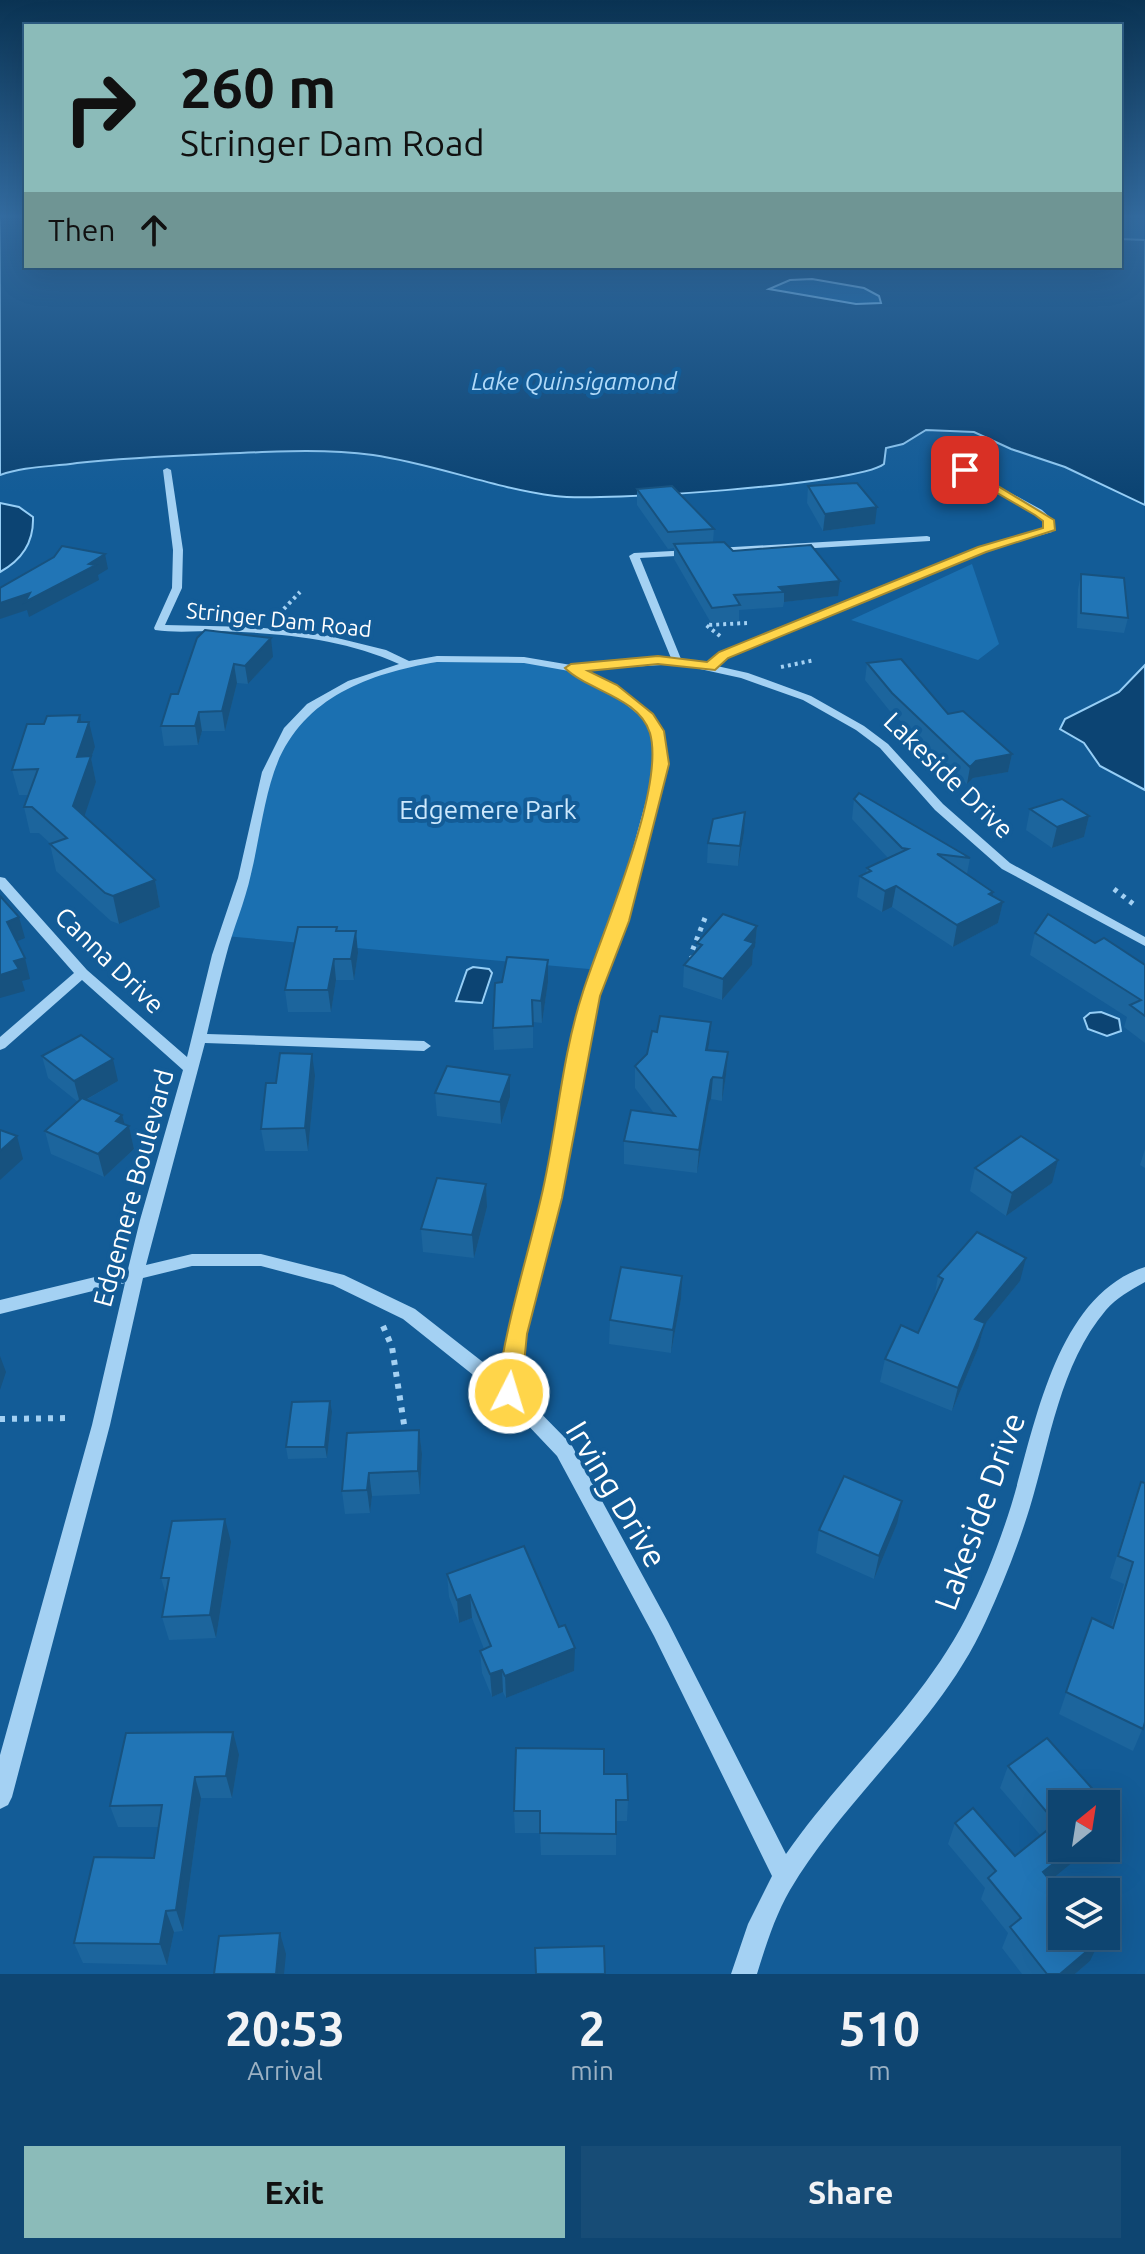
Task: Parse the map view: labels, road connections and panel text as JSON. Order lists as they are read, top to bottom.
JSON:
{
  "streets": {
    "street": [
      "Stringer Dam Road",
      "Lakeside Drive",
      "Canna Drive",
      "Edgemere Boulevard",
      "Irving Drive"
    ]
  },
  "crossings": [
    ["Stringer Dam Road", "Edgemere Boulevard"],
    ["Lakeside Drive", "Irving Drive"],
    ["Canna Drive", "Edgemere Boulevard"],
    ["Edgemere Boulevard", "Irving Drive"]
  ],
  "water": ["Lake Quinsigamond"],
  "parks": ["Edgemere Park"],
  "north": "top right",
  "page": {
    "turn": ["260 m", "Stringer Dam Road"],
    "then": "Then",
    "eta": [
      "20:53",
      "Arrival",
      "2",
      "min",
      "510",
      "m"
    ],
    "buttons": ["Exit", "Share"]
  }
}
